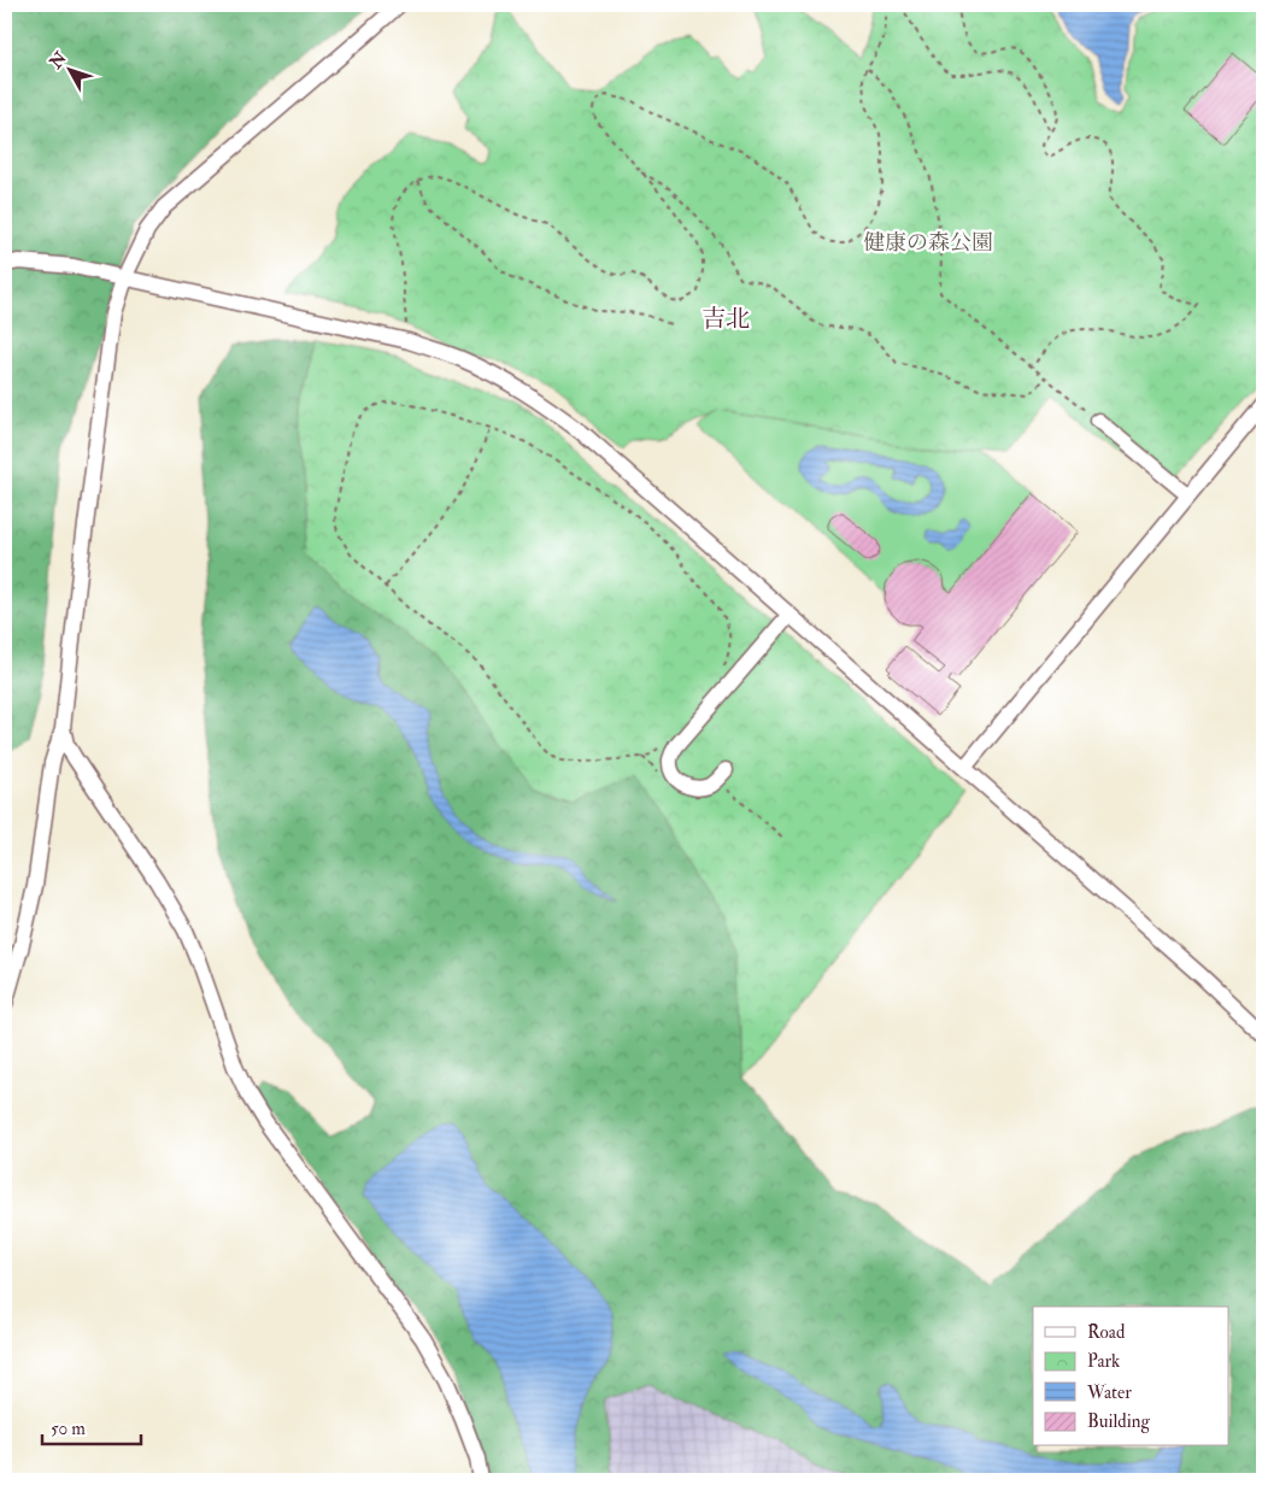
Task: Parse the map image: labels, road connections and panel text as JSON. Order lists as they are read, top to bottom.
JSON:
{
  "districts": ["吉北"],
  "parks": ["健康の森公園"],
  "legend": [
    "Road",
    "Park",
    "Water",
    "Building"
  ],
  "scale_bar": "50 m",
  "north": "top left"
}
